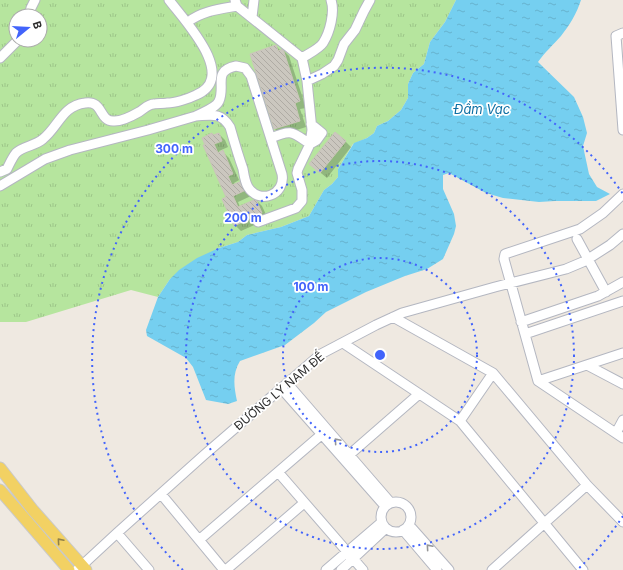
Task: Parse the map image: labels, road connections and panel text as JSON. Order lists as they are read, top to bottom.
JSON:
{
  "streets": {
    "street": ["ĐƯỜNG LÝ NAM ĐẾ"]
  },
  "water": ["Đầm Vạc"],
  "north": "right",
  "rings": ["300 m", "200 m", "100 m"]
}
